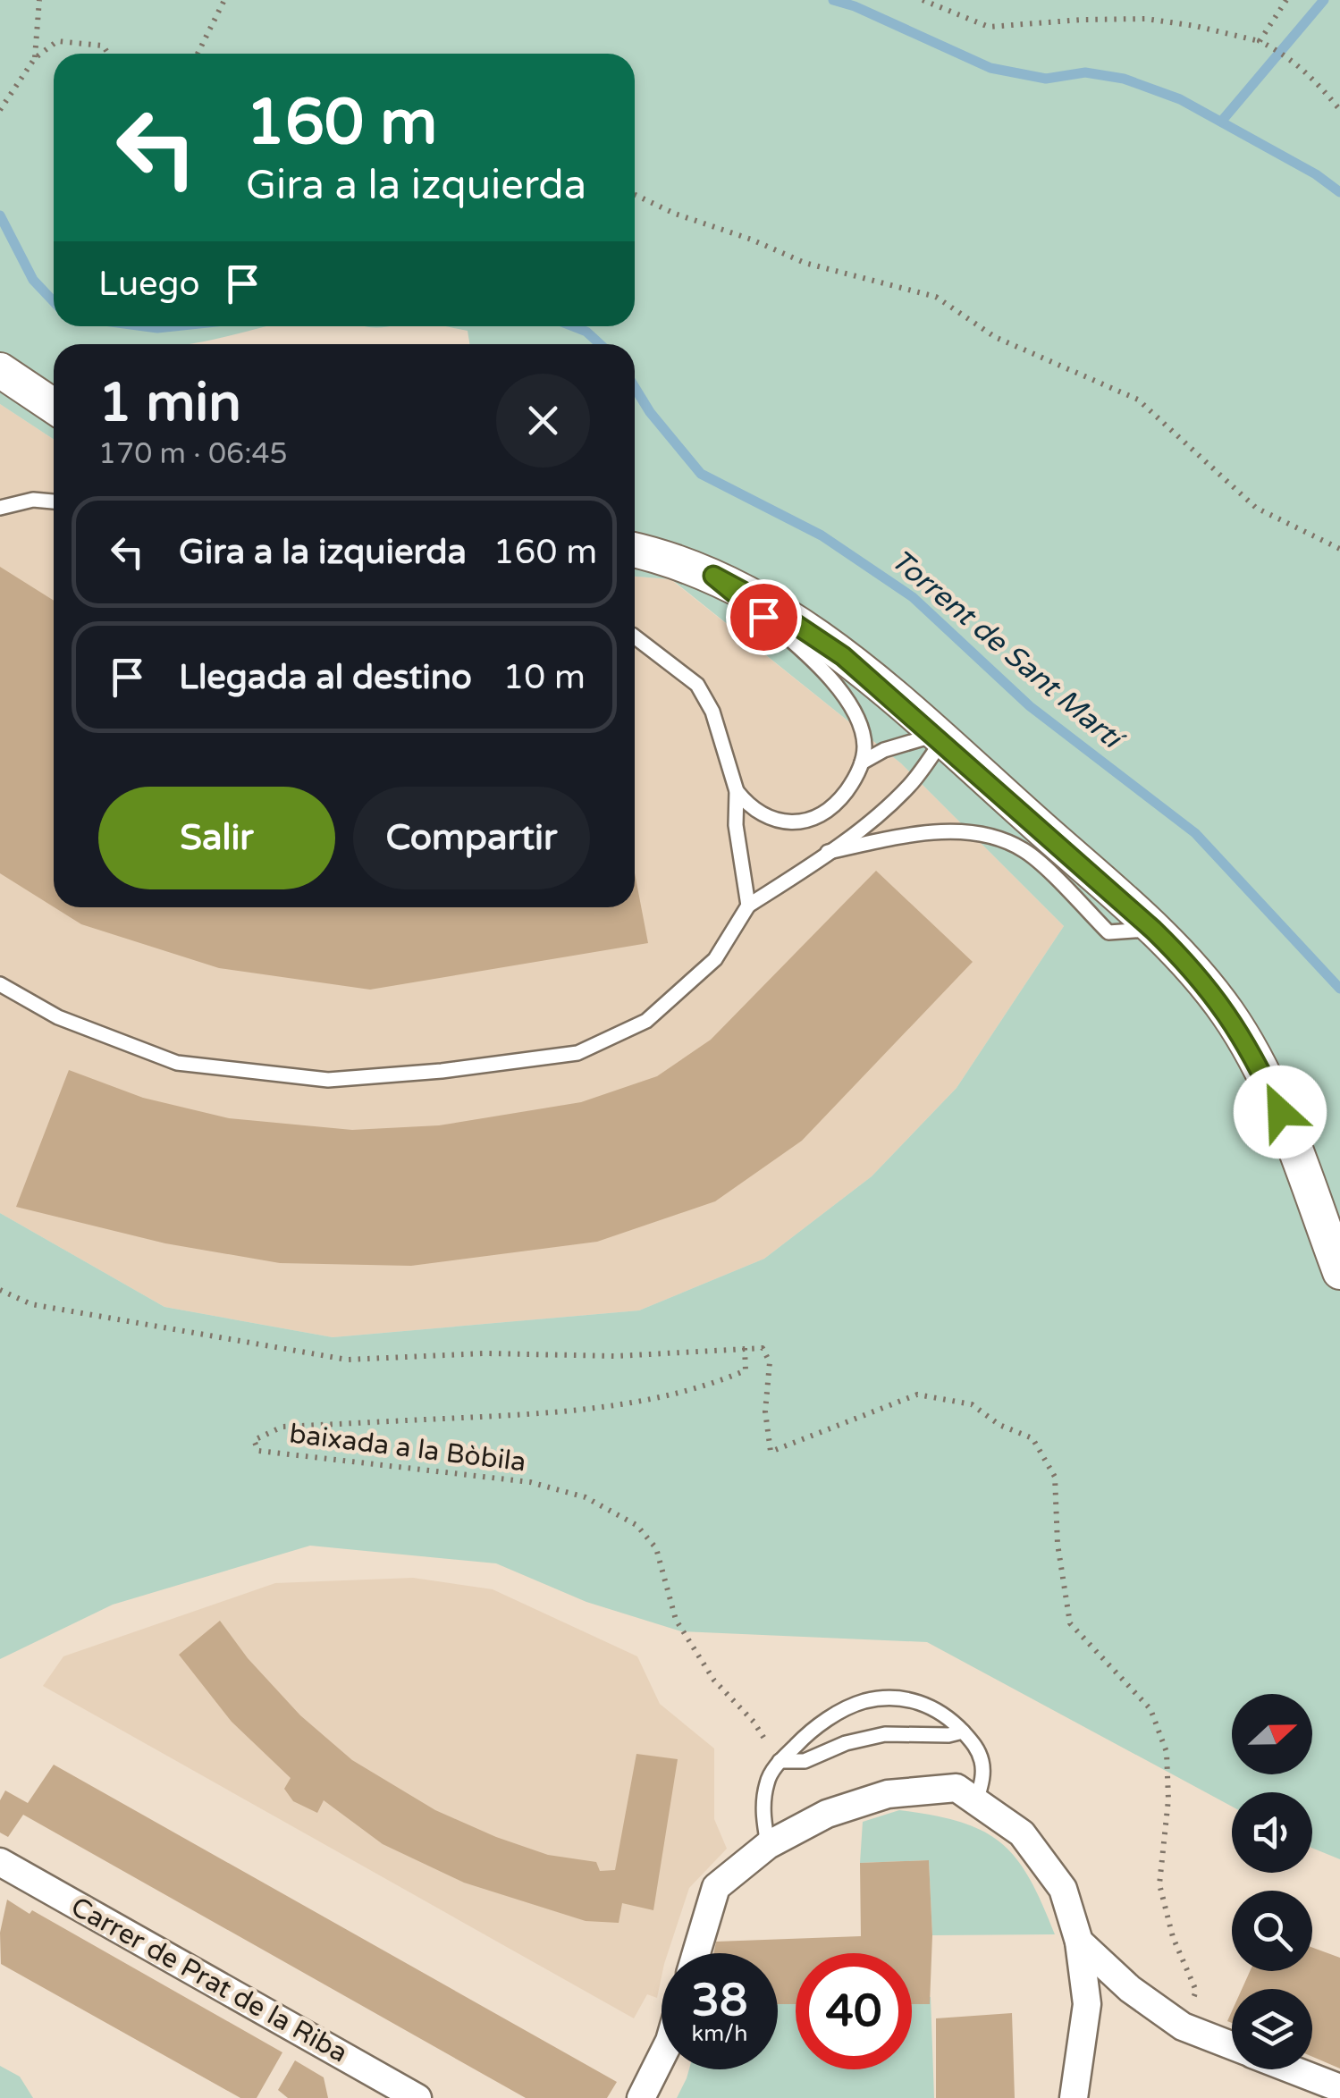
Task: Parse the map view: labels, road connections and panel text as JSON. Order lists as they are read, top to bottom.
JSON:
{
  "streets": {
    "street": ["Carrer de Prat de la Riba"],
    "path": ["baixada a la Bòbila"]
  },
  "water": ["Torrent de Sant Martí"],
  "north": "right",
  "page": {
    "turn": ["160 m", "Gira a la izquierda"],
    "then": "Luego",
    "heading": ["1 min", "170 m · 06:45"],
    "list": [
      {
        "name": "Gira a la izquierda",
        "value": "160 m"
      },
      {
        "name": "Llegada al destino",
        "value": "10 m"
      }
    ],
    "buttons": ["Salir", "Compartir"],
    "speed": "38 km/h",
    "limit": "40"
  }
}
